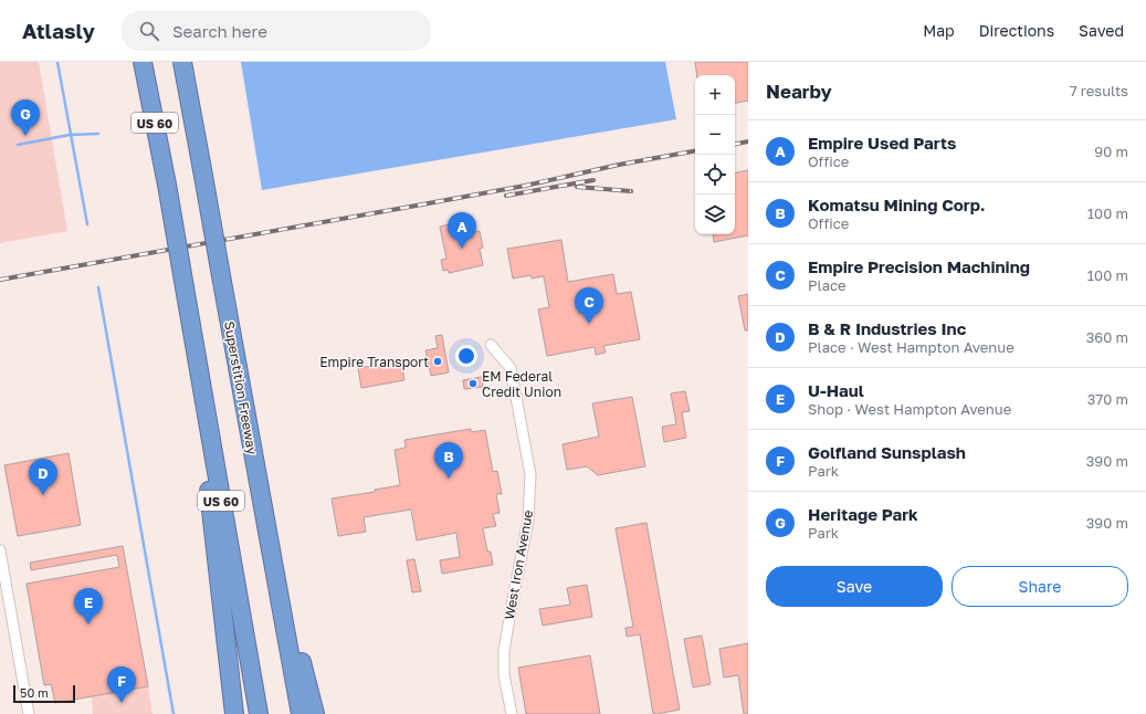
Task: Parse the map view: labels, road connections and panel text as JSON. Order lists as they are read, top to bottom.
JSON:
{
  "streets": {
    "highway": ["US 60", "Superstition Freeway"],
    "street": ["West Iron Avenue"]
  },
  "places": ["Empire Transport", "EM Federal Credit Union"],
  "scale_bar": "50 m",
  "page": {
    "header": "Atlasly",
    "search": "Search here",
    "nav": ["Map", "Directions", "Saved"],
    "heading": ["Nearby", "7 results"],
    "map_buttons": ["+", "−"],
    "pins": [
      "G",
      "A",
      "C",
      "B",
      "D",
      "E",
      "F"
    ],
    "list": [
      {
        "mark": "A",
        "name": "Empire Used Parts",
        "note": "Office",
        "value": "90 m"
      },
      {
        "mark": "B",
        "name": "Komatsu Mining Corp.",
        "note": "Office",
        "value": "100 m"
      },
      {
        "mark": "C",
        "name": "Empire Precision Machining",
        "note": "Place",
        "value": "100 m"
      },
      {
        "mark": "D",
        "name": "B & R Industries Inc",
        "note": "Place · West Hampton Avenue",
        "value": "360 m"
      },
      {
        "mark": "E",
        "name": "U-Haul",
        "note": "Shop · West Hampton Avenue",
        "value": "370 m"
      },
      {
        "mark": "F",
        "name": "Golfland Sunsplash",
        "note": "Park",
        "value": "390 m"
      },
      {
        "mark": "G",
        "name": "Heritage Park",
        "note": "Park",
        "value": "390 m"
      }
    ],
    "buttons": ["Save", "Share"],
    "scale": "50 m"
  }
}
